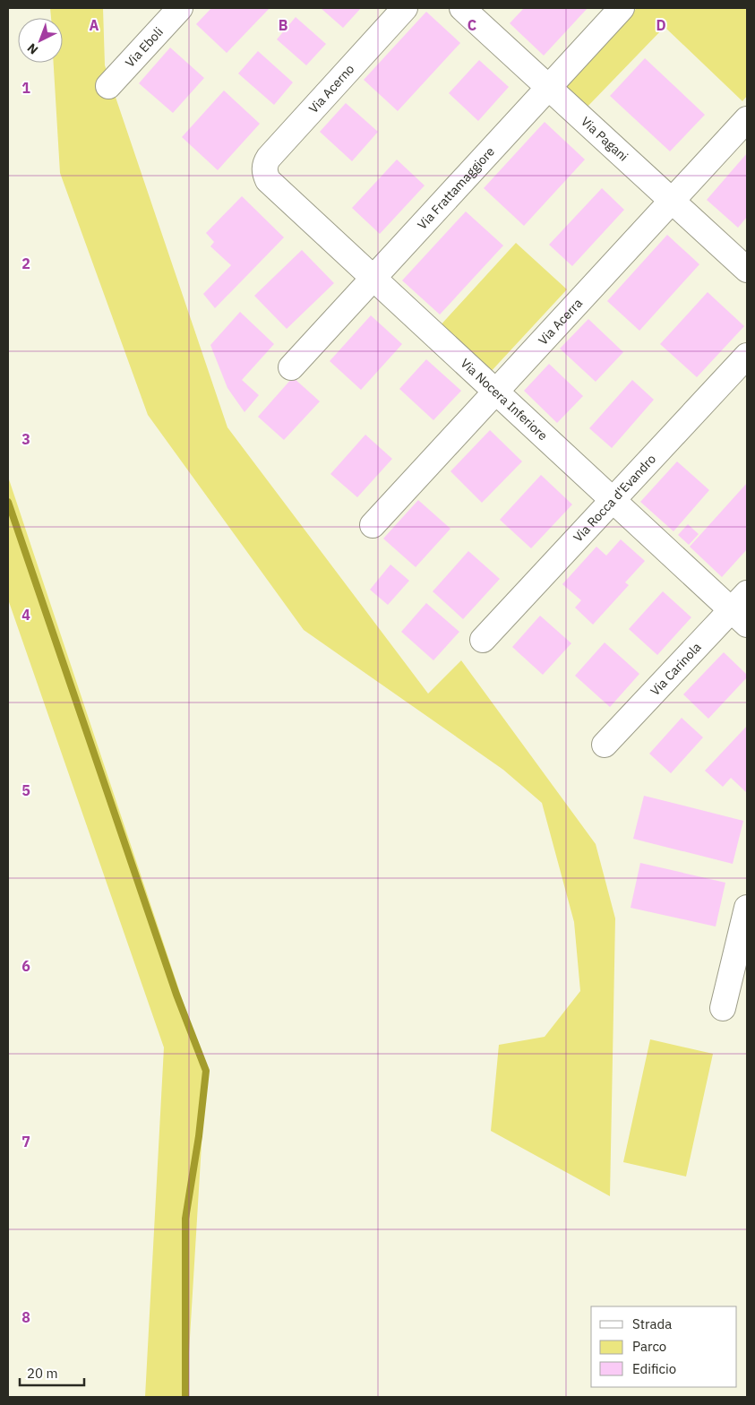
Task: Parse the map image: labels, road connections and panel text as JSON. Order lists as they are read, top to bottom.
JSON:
{
  "streets": {
    "street": [
      "Via Eboli",
      "Via Acerno",
      "Via Pagani",
      "Via Frattamaggiore",
      "Via Acerra",
      "Via Nocera Inferiore",
      "Via Rocca d'Evandro",
      "Via Carinola"
    ]
  },
  "crossings": [
    ["Via Acerno", "Via Nocera Inferiore"],
    ["Via Pagani", "Via Frattamaggiore"],
    ["Via Pagani", "Via Acerra"],
    ["Via Frattamaggiore", "Via Nocera Inferiore"],
    ["Via Acerra", "Via Nocera Inferiore"],
    ["Via Nocera Inferiore", "Via Rocca d'Evandro"],
    ["Via Nocera Inferiore", "Via Carinola"]
  ],
  "legend": ["Strada", "Parco", "Edificio"],
  "scale_bar": "20 m",
  "north": "bottom left",
  "grid": {
    "columns": [
      "A",
      "B",
      "C",
      "D"
    ],
    "rows": [
      "1",
      "2",
      "3",
      "4",
      "5",
      "6",
      "7",
      "8"
    ]
  }
}
